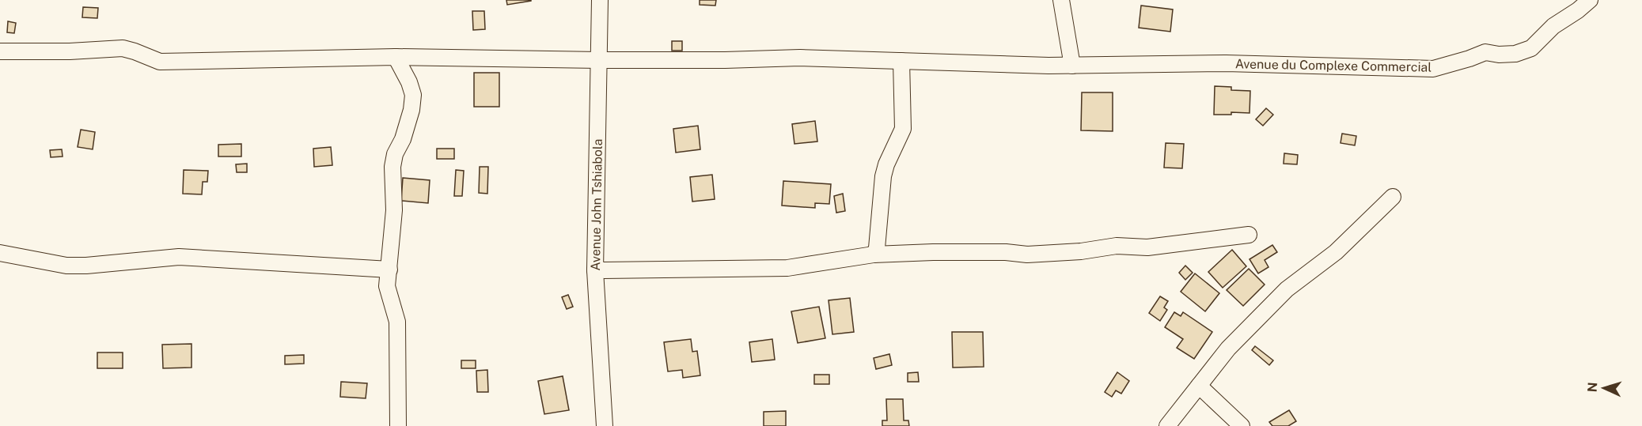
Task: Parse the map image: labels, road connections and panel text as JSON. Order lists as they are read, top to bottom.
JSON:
{
  "streets": {
    "street": ["Avenue du Complexe Commercial", "Avenue John Tshiabola"]
  },
  "crossings": [
    ["Avenue du Complexe Commercial", "Avenue John Tshiabola"]
  ],
  "north": "left"
}
